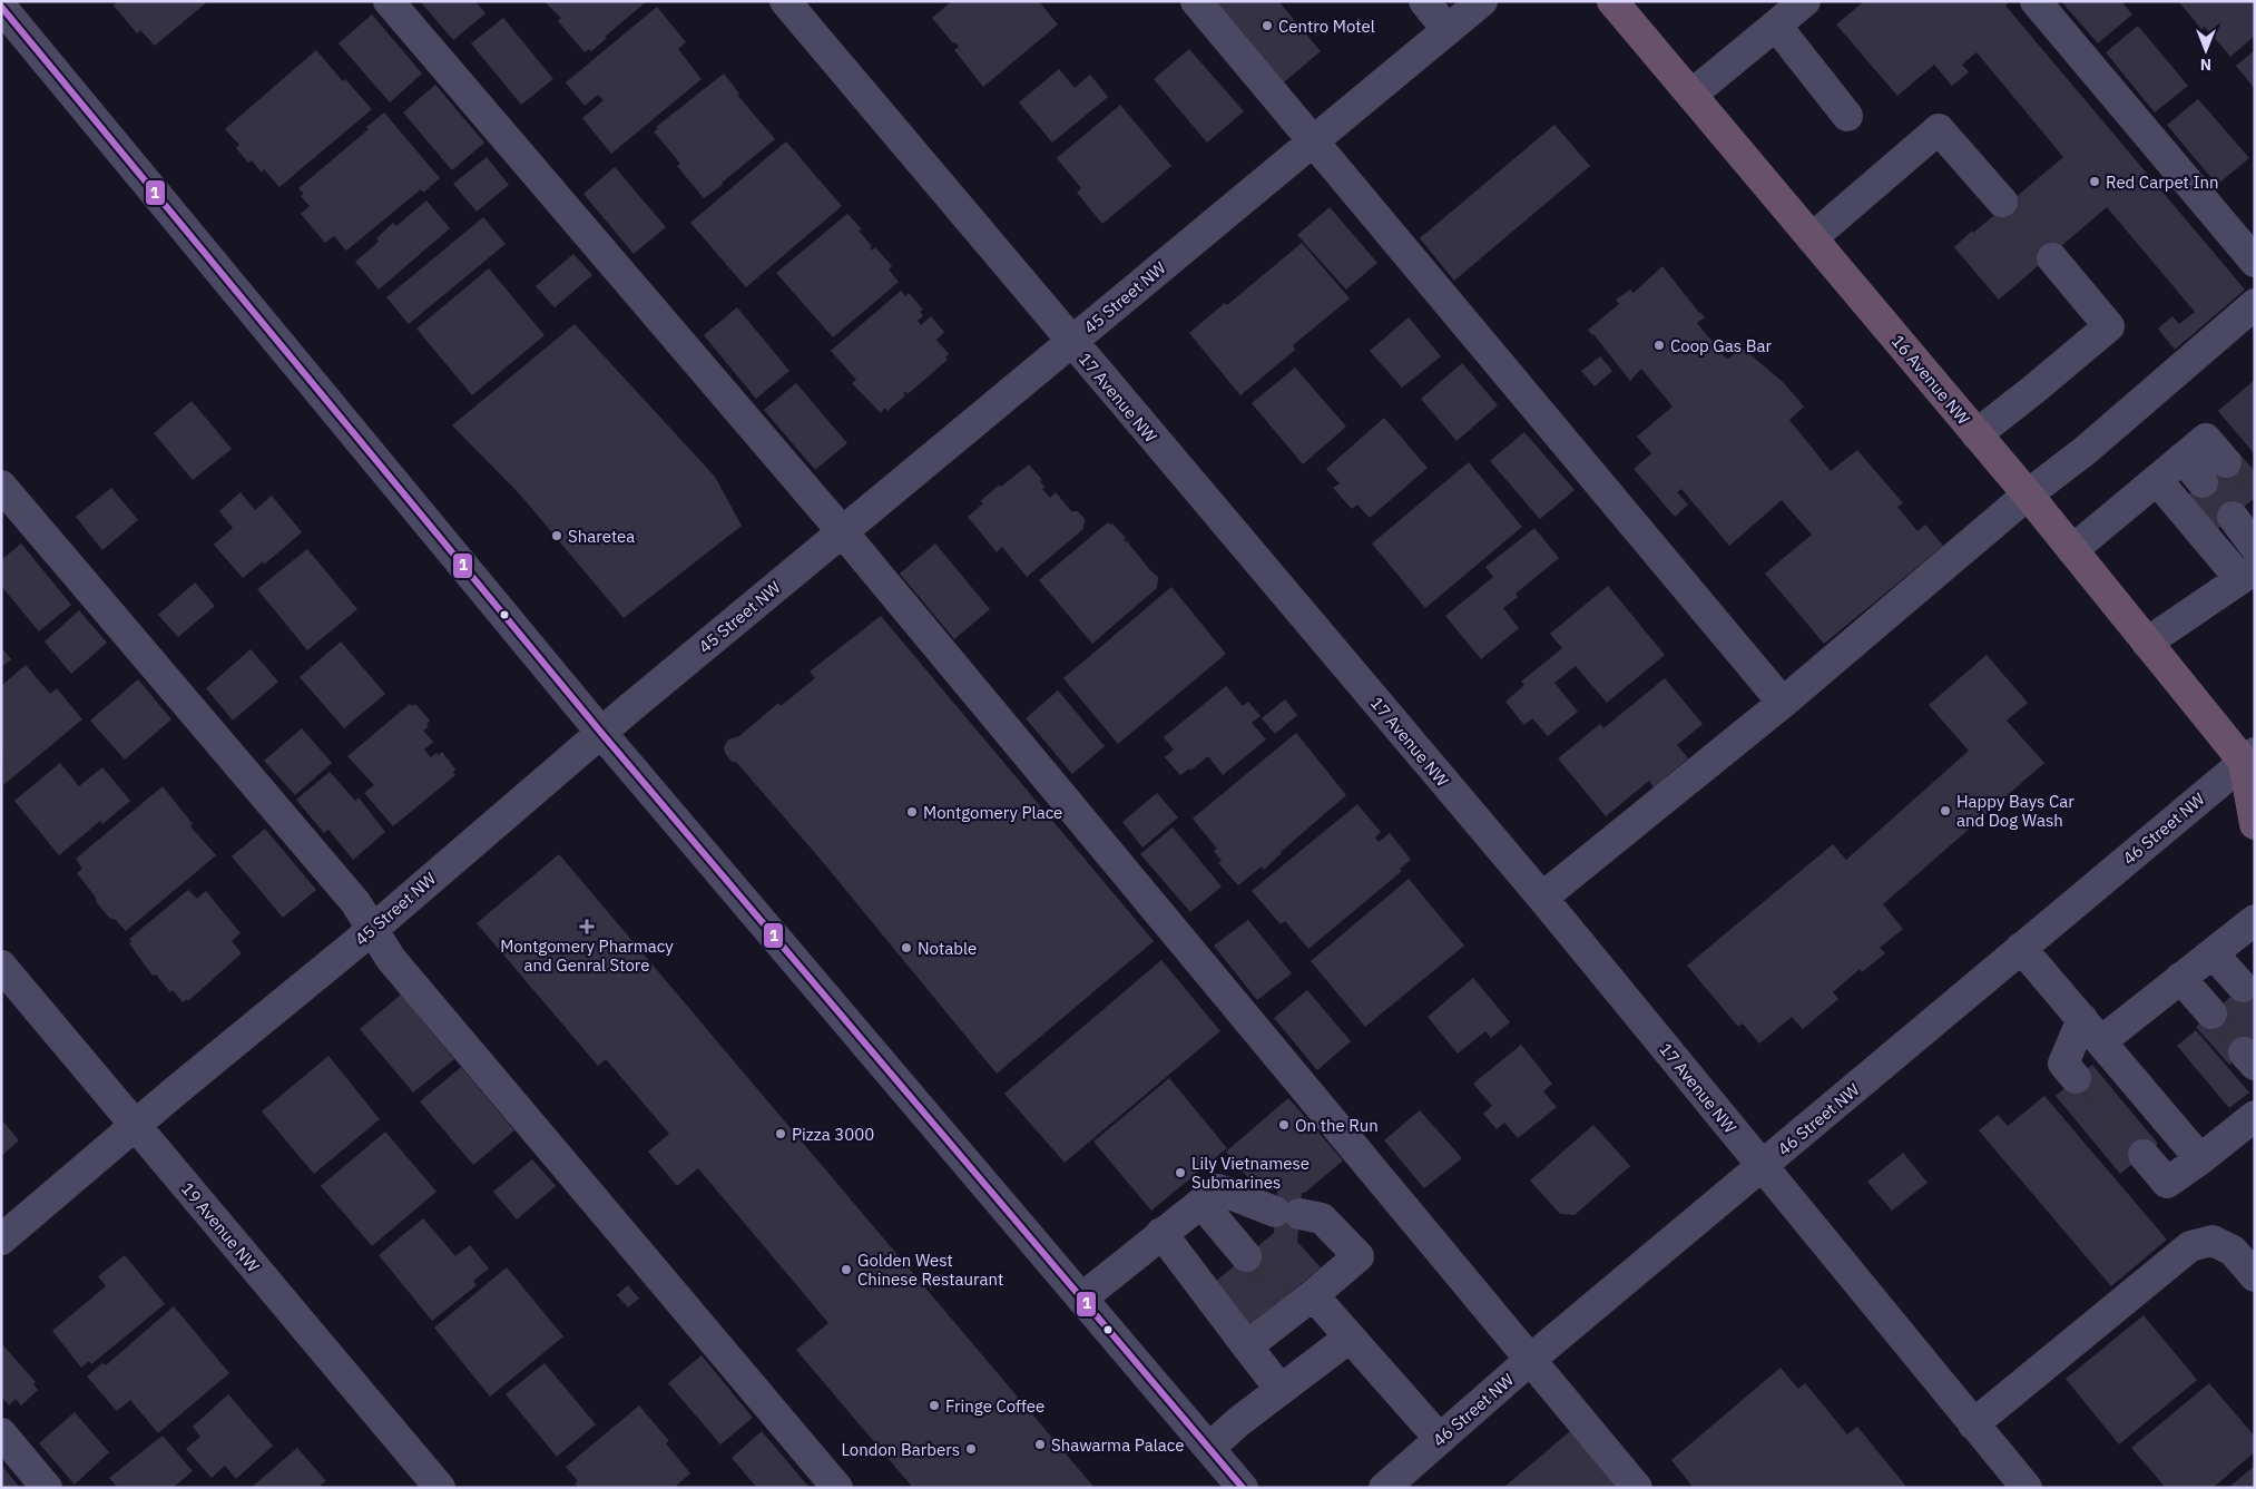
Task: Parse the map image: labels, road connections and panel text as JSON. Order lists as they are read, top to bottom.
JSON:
{
  "streets": {
    "highway": ["16 Avenue NW"],
    "street": [
      "45 Street NW",
      "17 Avenue NW",
      "46 Street NW",
      "19 Avenue NW"
    ]
  },
  "crossings": [
    ["45 Street NW", "17 Avenue NW"],
    ["45 Street NW", "19 Avenue NW"],
    ["16 Avenue NW", "46 Street NW"],
    ["17 Avenue NW", "46 Street NW"]
  ],
  "places": {
    "other": [
      "Centro Motel",
      "Red Carpet Inn",
      "Coop Gas Bar",
      "Sharetea",
      "Happy Bays Car and Dog Wash",
      "Montgomery Place",
      "Notable",
      "On the Run",
      "Pizza 3000",
      "Lily Vietnamese Submarines",
      "Golden West Chinese Restaurant",
      "Fringe Coffee",
      "Shawarma Palace",
      "London Barbers"
    ],
    "health": ["Montgomery Pharmacy and Genral Store"]
  },
  "lines": ["transit line 1"],
  "north": "bottom"
}
